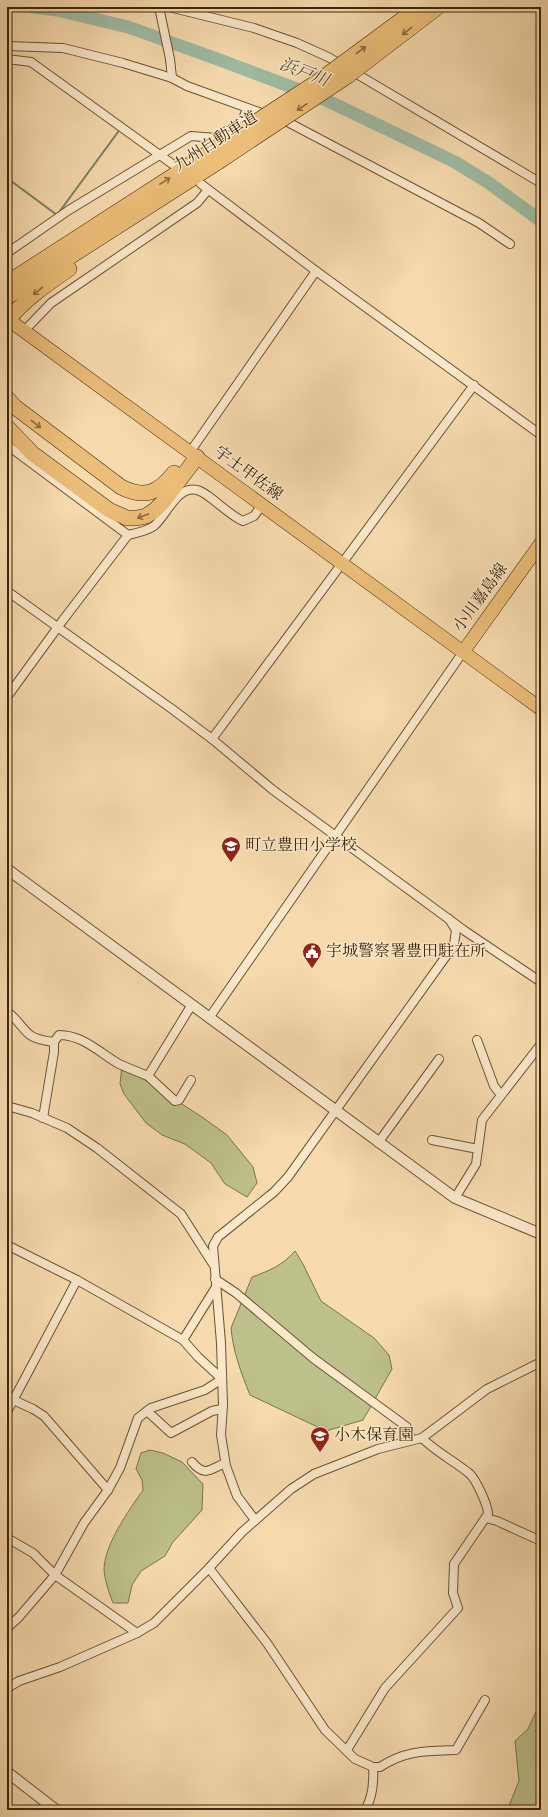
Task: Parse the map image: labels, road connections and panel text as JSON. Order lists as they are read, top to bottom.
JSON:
{
  "streets": {
    "highway": ["九州自動車道"],
    "main road": ["宇土甲佐線", "小川嘉島線"]
  },
  "crossings": [
    ["宇土甲佐線", "小川嘉島線"]
  ],
  "water": ["浜戸川"],
  "places": {
    "school or university": ["町立豊田小学校", "小木保育園"],
    "public building": ["宇城警察署豊田駐在所"]
  }
}
